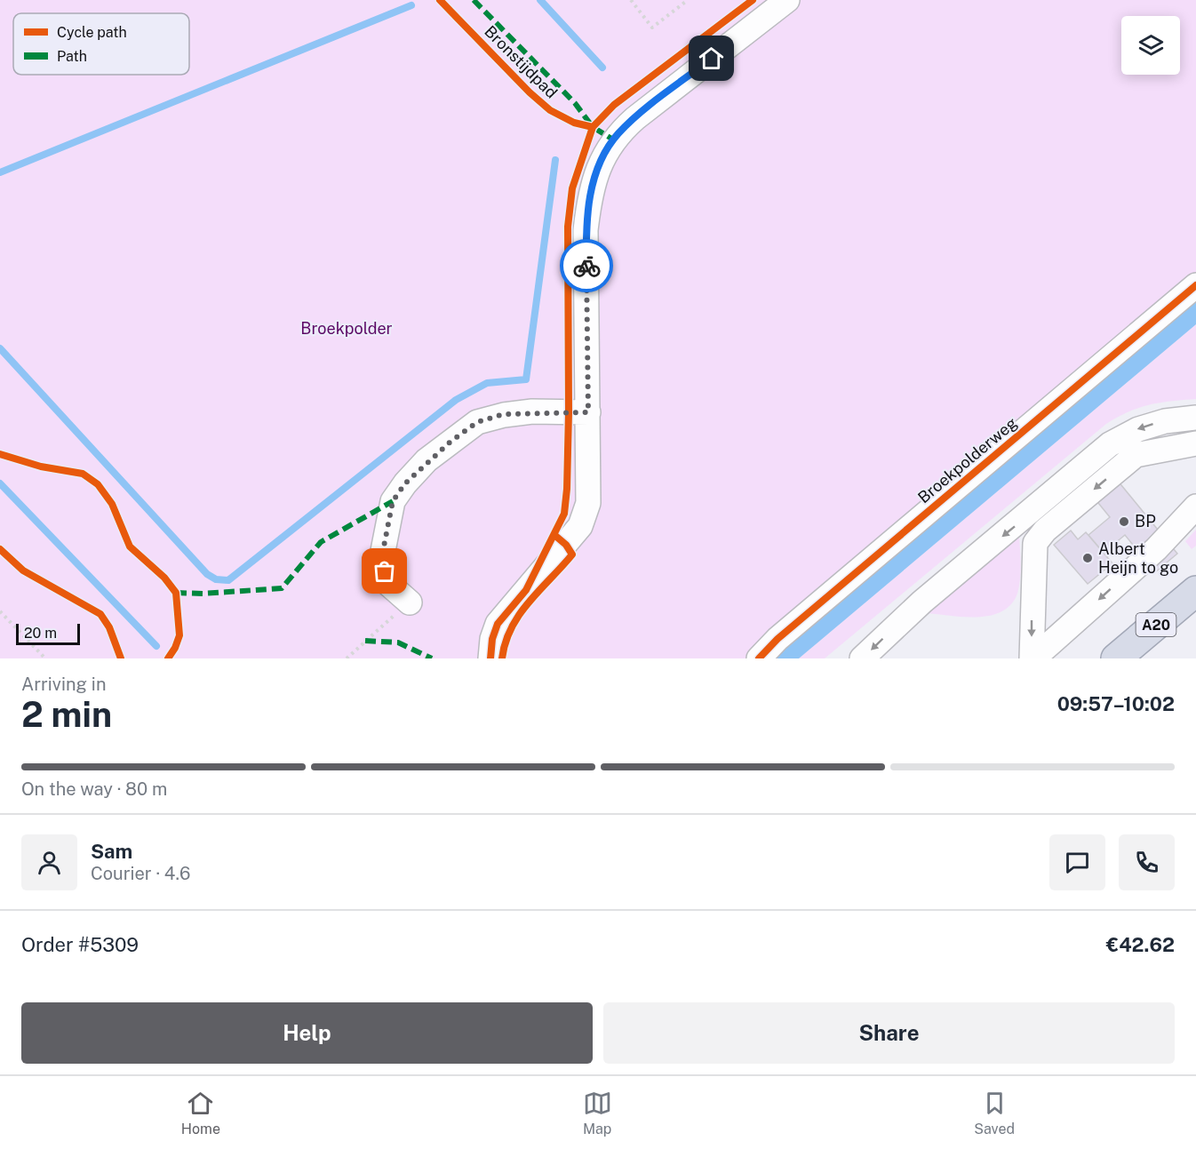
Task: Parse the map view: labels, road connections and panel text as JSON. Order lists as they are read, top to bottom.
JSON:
{
  "streets": {
    "highway": ["A20"],
    "street": ["Broekpolderweg"],
    "cycle path": ["Bronstijdpad"]
  },
  "parks": ["Broekpolder"],
  "places": ["BP", "Albert Heijn to go"],
  "legend": ["Cycle path", "Path"],
  "scale_bar": "20 m",
  "page": {
    "scale": "20 m",
    "heading": ["2 min", "Arriving in", "09:57–10:02"],
    "panel": [
      "Sam",
      "Courier · 4.6",
      "Order #5309",
      "€42.62"
    ],
    "bar": "On the way · 80 m",
    "buttons": ["Help", "Share"],
    "tabs": ["Home", "Map", "Saved"]
  }
}
